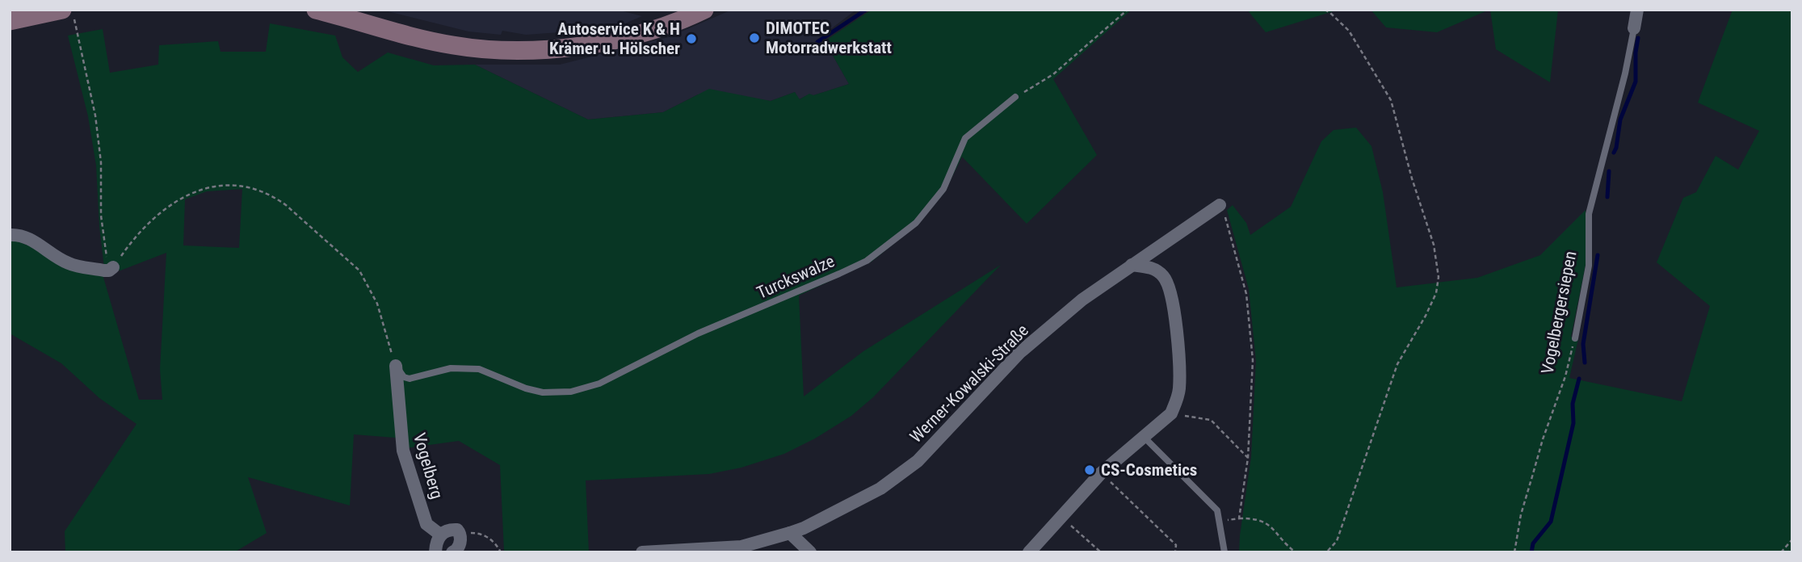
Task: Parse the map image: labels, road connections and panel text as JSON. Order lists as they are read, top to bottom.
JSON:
{
  "streets": {
    "street": ["Vogelbergersiepen", "Werner-Kowalski-Straße", "Vogelberg"],
    "lane": ["Turckswalze"]
  },
  "crossings": [
    ["Turckswalze", "Vogelberg"]
  ],
  "places": ["DIMOTEC Motorradwerkstatt", "Autoservice K & H Krämer u. Hölscher", "CS-Cosmetics"]
}
